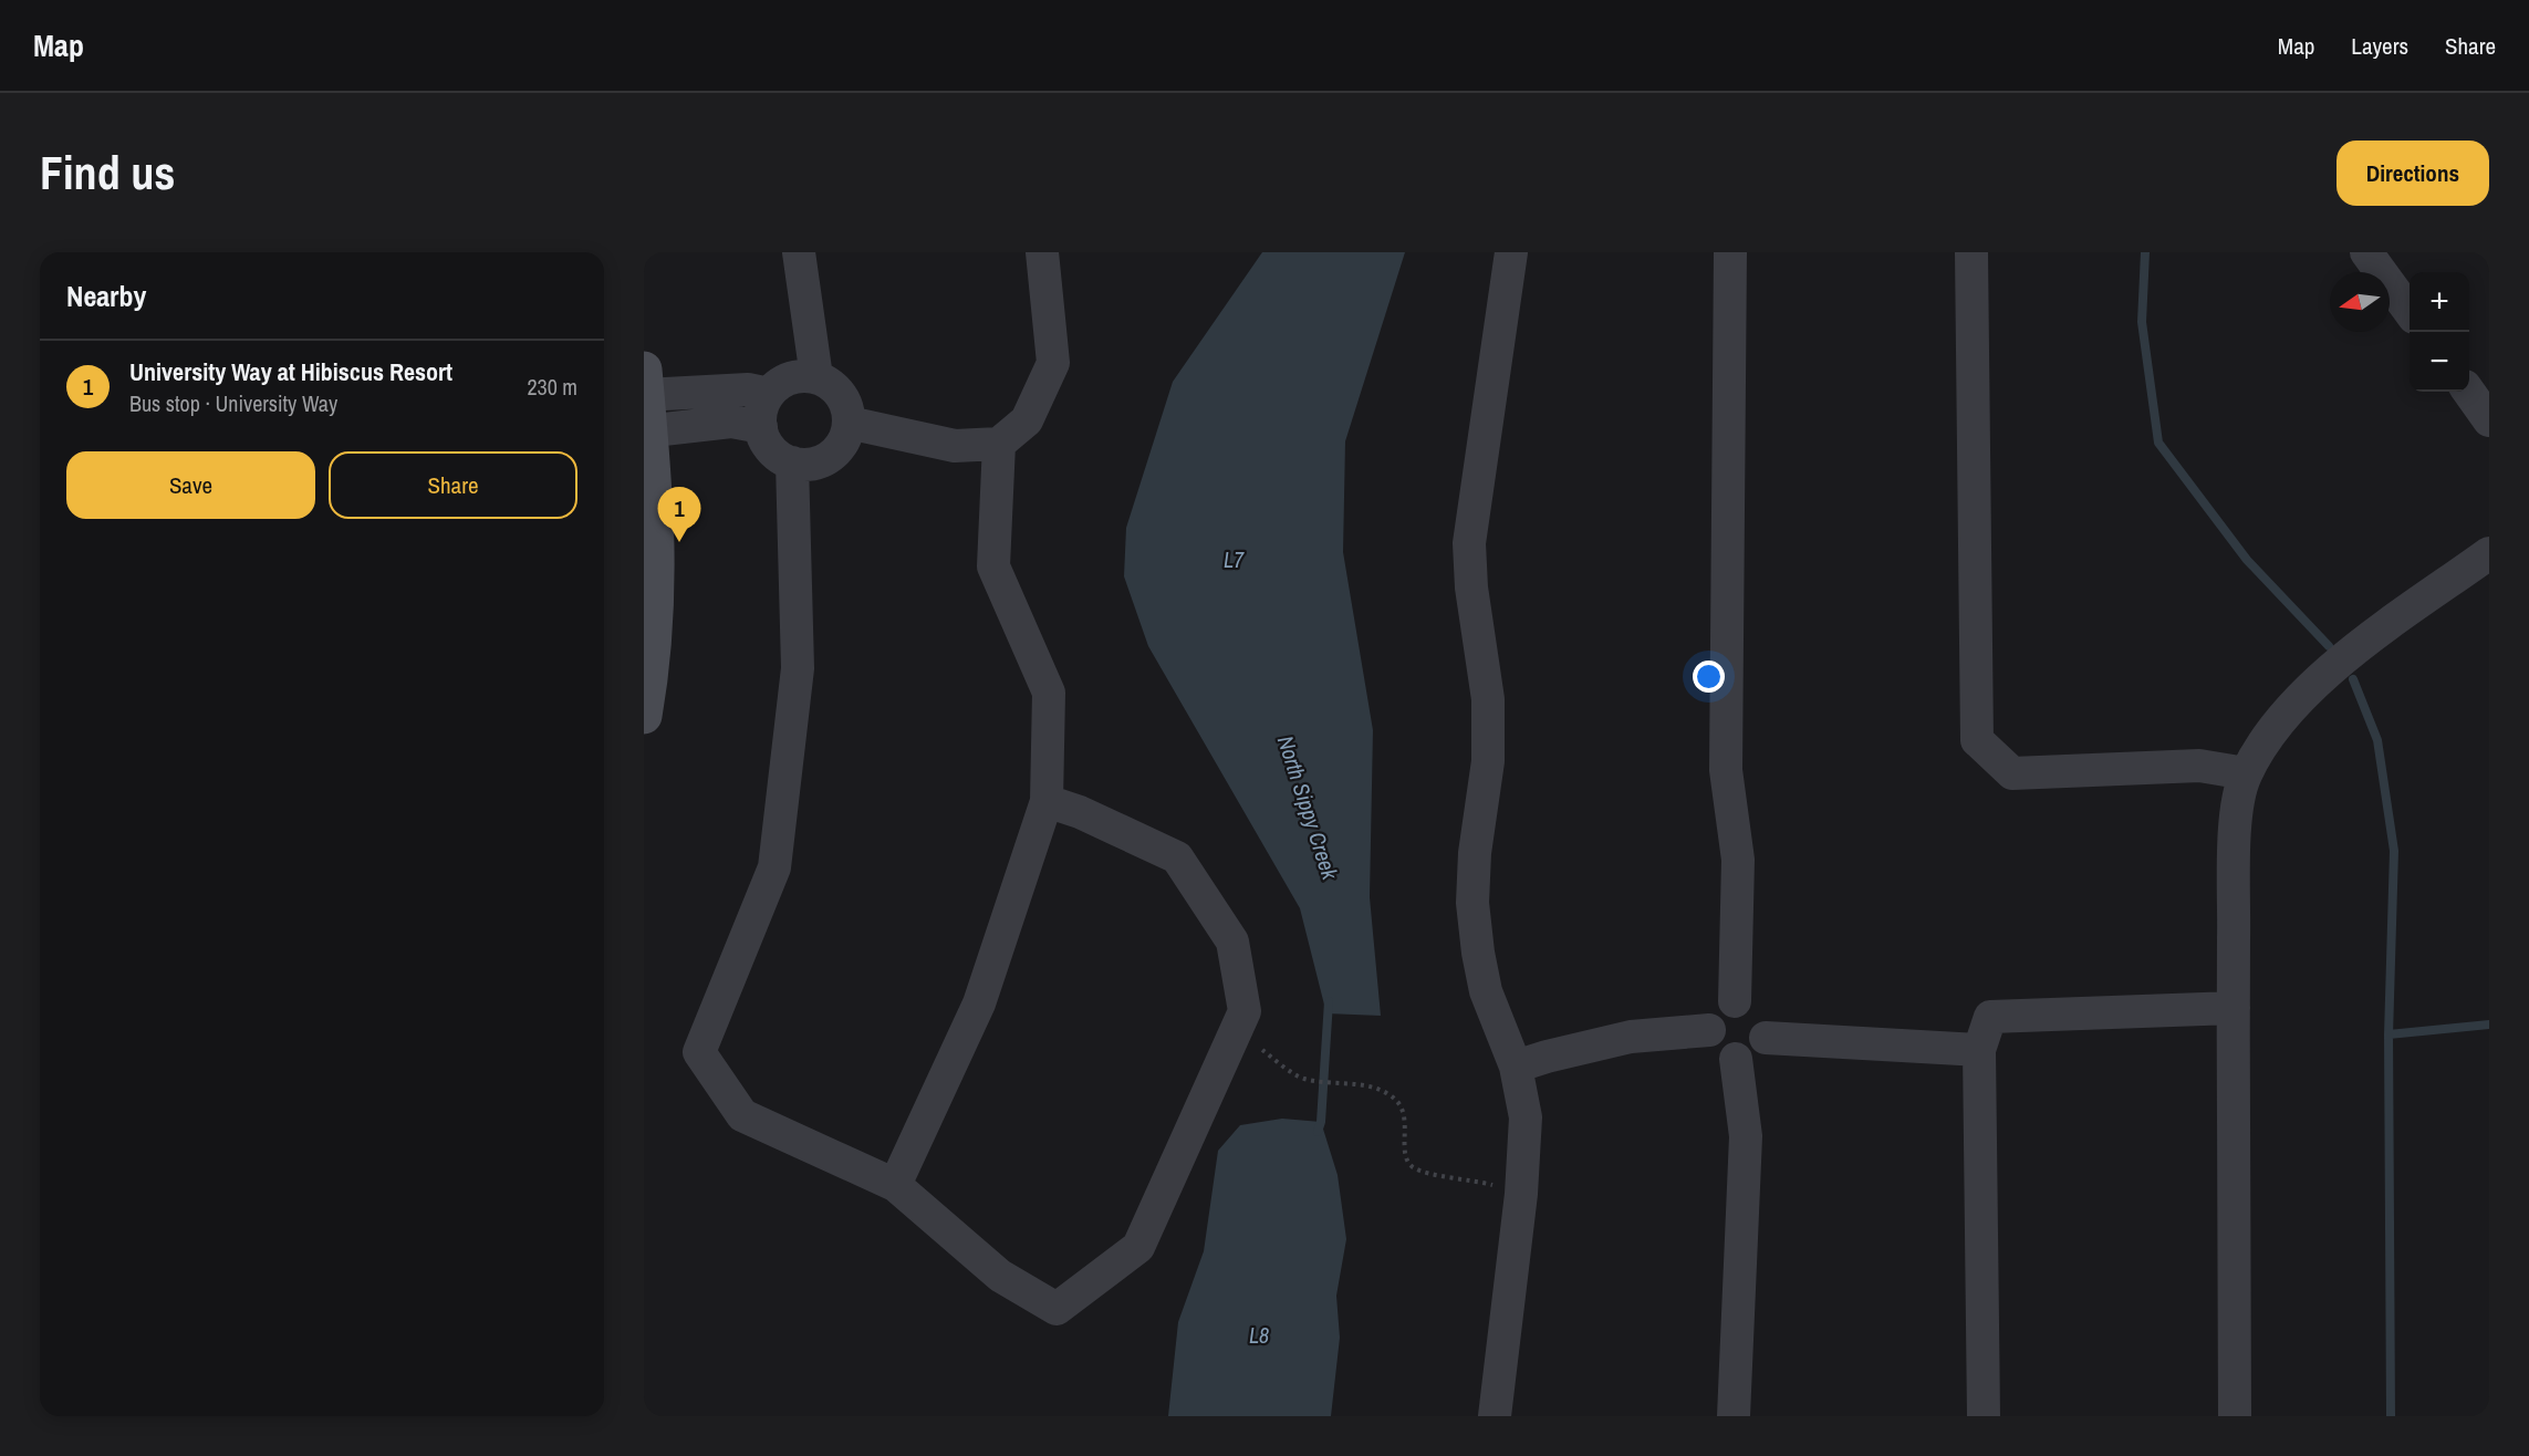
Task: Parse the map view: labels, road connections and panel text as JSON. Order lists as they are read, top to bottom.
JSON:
{
  "water": ["L7", "North Sippy Creek", "L8"],
  "north": "left",
  "page": {
    "header": "Map",
    "nav": ["Map", "Layers", "Share"],
    "buttons": [
      "Directions",
      ["Save", "Share"]
    ],
    "title": "Find us",
    "heading": "Nearby",
    "map_buttons": ["+", "−"],
    "list": [
      {
        "mark": "1",
        "name": "University Way at Hibiscus Resort",
        "note": "Bus stop · University Way",
        "value": "230 m"
      }
    ],
    "pins": "1"
  }
}
